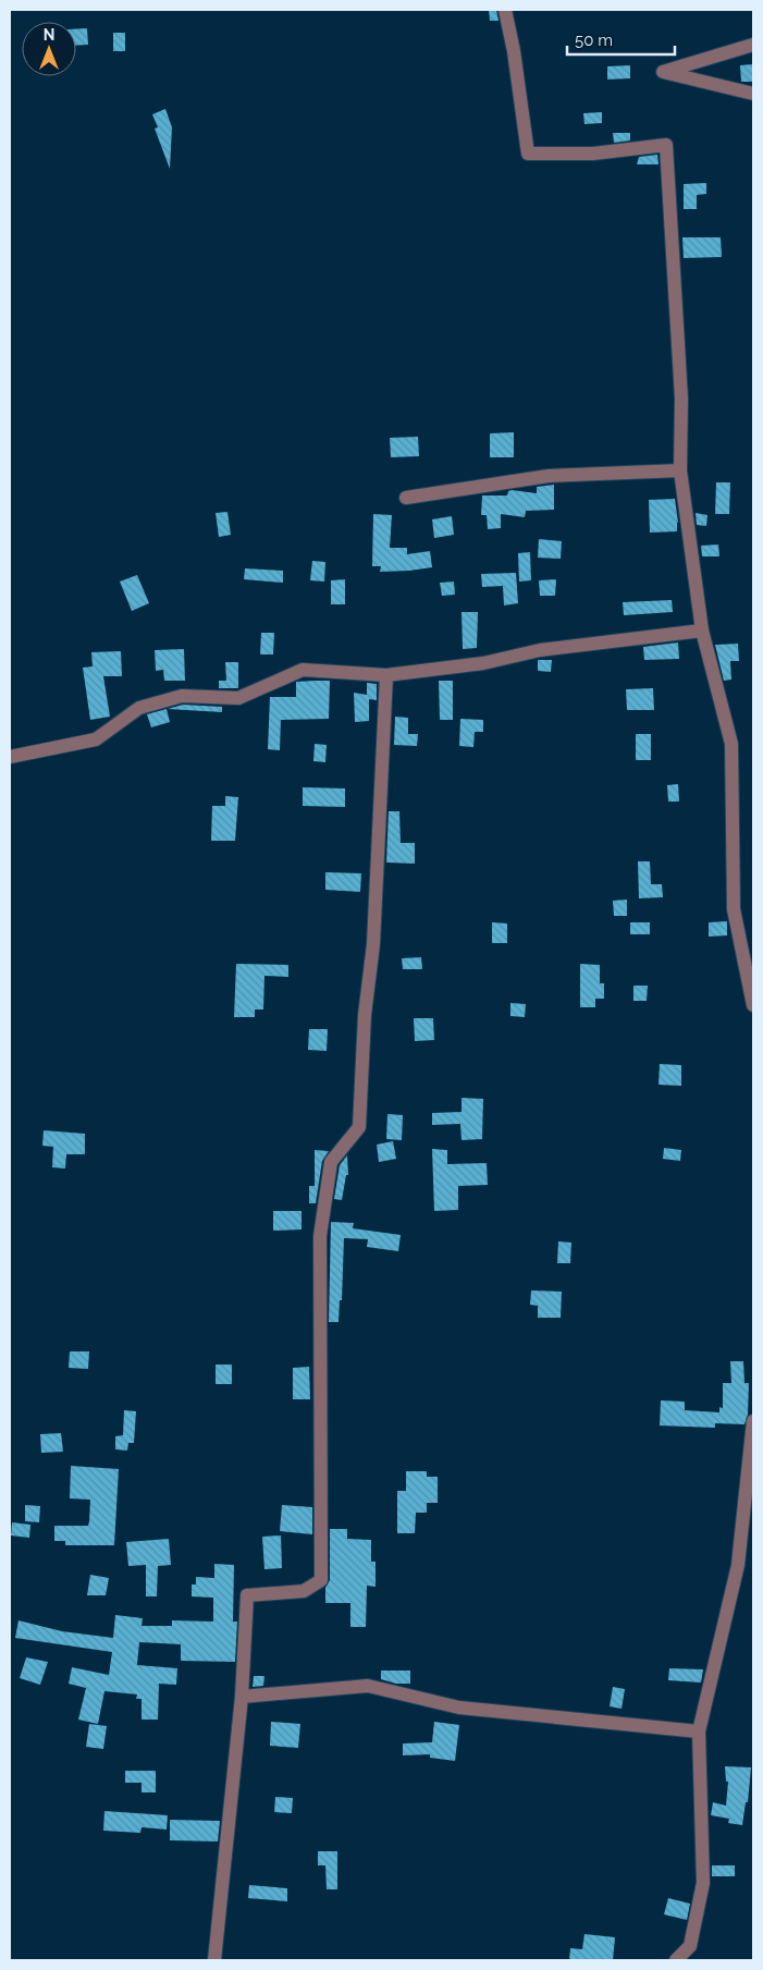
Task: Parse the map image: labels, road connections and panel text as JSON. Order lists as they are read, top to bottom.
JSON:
{
  "scale_bar": "50 m",
  "north": "top"
}
